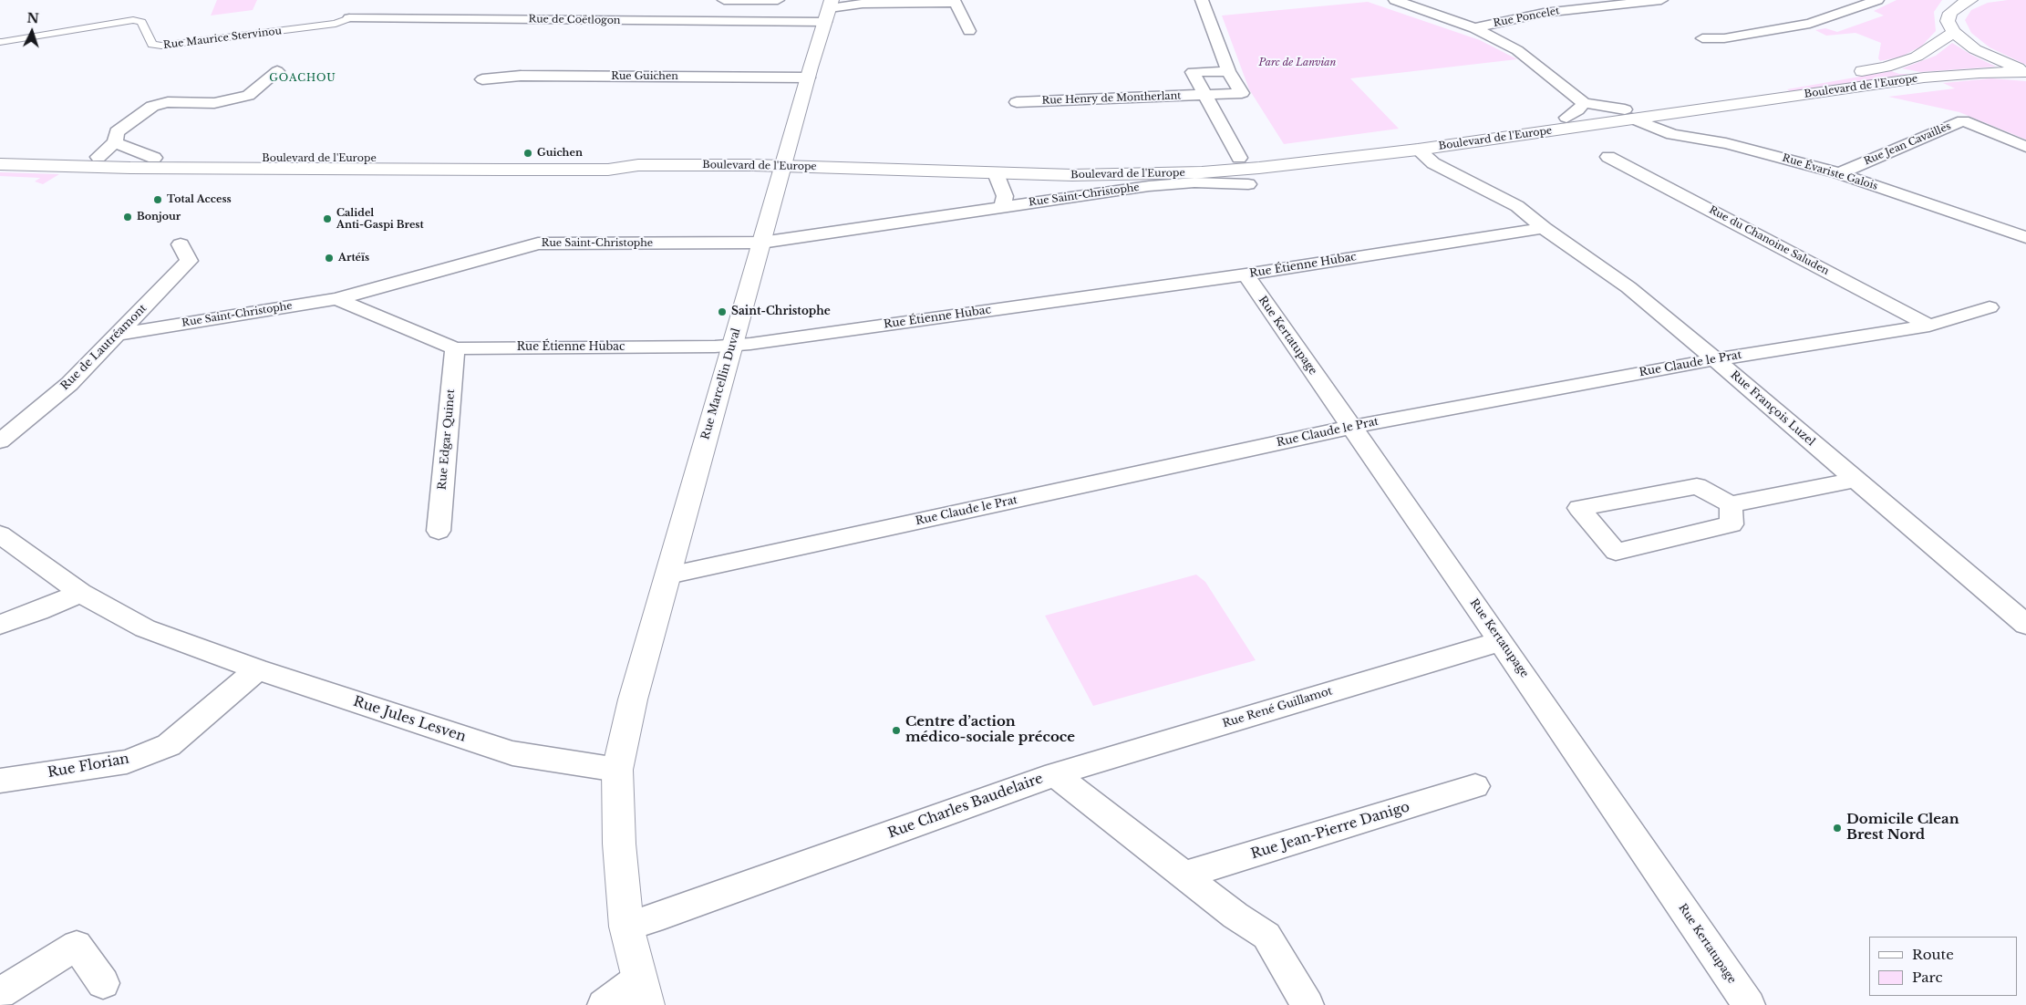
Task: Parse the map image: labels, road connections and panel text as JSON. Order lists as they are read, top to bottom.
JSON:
{
  "streets": {
    "main road": ["Boulevard de l'Europe", "Rue Marcellin Duval"],
    "street": [
      "Rue Poncelet",
      "Rue de Coëtlogon",
      "Rue Maurice Stervinou",
      "Rue Guichen",
      "Rue Henry de Montherlant",
      "Rue Jean Cavaillès",
      "Rue Évariste Galois",
      "Rue Saint-Christophe",
      "Rue du Chanoine Saluden",
      "Rue Étienne Hubac",
      "Rue Kertatupage",
      "Rue de Lautréamont",
      "Rue Claude le Prat",
      "Rue François Luzel",
      "Rue Edgar Quinet",
      "Rue René Guillamot",
      "Rue Jules Lesven",
      "Rue Florian",
      "Rue Charles Baudelaire",
      "Rue Jean-Pierre Danigo"
    ]
  },
  "crossings": [
    ["Rue Poncelet", "Rue Évariste Galois"],
    ["Rue de Coëtlogon", "Rue Maurice Stervinou"],
    ["Rue de Coëtlogon", "Rue Marcellin Duval"],
    ["Rue Guichen", "Rue Marcellin Duval"],
    ["Boulevard de l'Europe", "Rue Évariste Galois"],
    ["Boulevard de l'Europe", "Rue Marcellin Duval"],
    ["Boulevard de l'Europe", "Rue François Luzel"],
    ["Rue Jean Cavaillès", "Rue Évariste Galois"],
    ["Rue Saint-Christophe", "Rue Étienne Hubac"],
    ["Rue Saint-Christophe", "Rue de Lautréamont"],
    ["Rue Saint-Christophe", "Rue Marcellin Duval"],
    ["Rue du Chanoine Saluden", "Rue Claude le Prat"],
    ["Rue Étienne Hubac", "Rue Kertatupage"],
    ["Rue Étienne Hubac", "Rue Marcellin Duval"],
    ["Rue Étienne Hubac", "Rue François Luzel"],
    ["Rue Étienne Hubac", "Rue Edgar Quinet"],
    ["Rue Kertatupage", "Rue Claude le Prat"],
    ["Rue Kertatupage", "Rue René Guillamot"],
    ["Rue Claude le Prat", "Rue Marcellin Duval"],
    ["Rue Claude le Prat", "Rue François Luzel"],
    ["Rue Marcellin Duval", "Rue Jules Lesven"],
    ["Rue René Guillamot", "Rue Charles Baudelaire"],
    ["Rue Jules Lesven", "Rue Florian"],
    ["Rue Charles Baudelaire", "Rue Jean-Pierre Danigo"]
  ],
  "districts": ["GOACHOU"],
  "parks": ["Parc de Lanvian"],
  "places": [
    "Guichen",
    "Total Access",
    "Bonjour",
    "Calidel Anti-Gaspi Brest",
    "Artéïs",
    "Saint-Christophe",
    "Centre d’action médico-sociale précoce",
    "Domicile Clean Brest Nord"
  ],
  "legend": ["Route", "Parc"],
  "north": "top"
}
